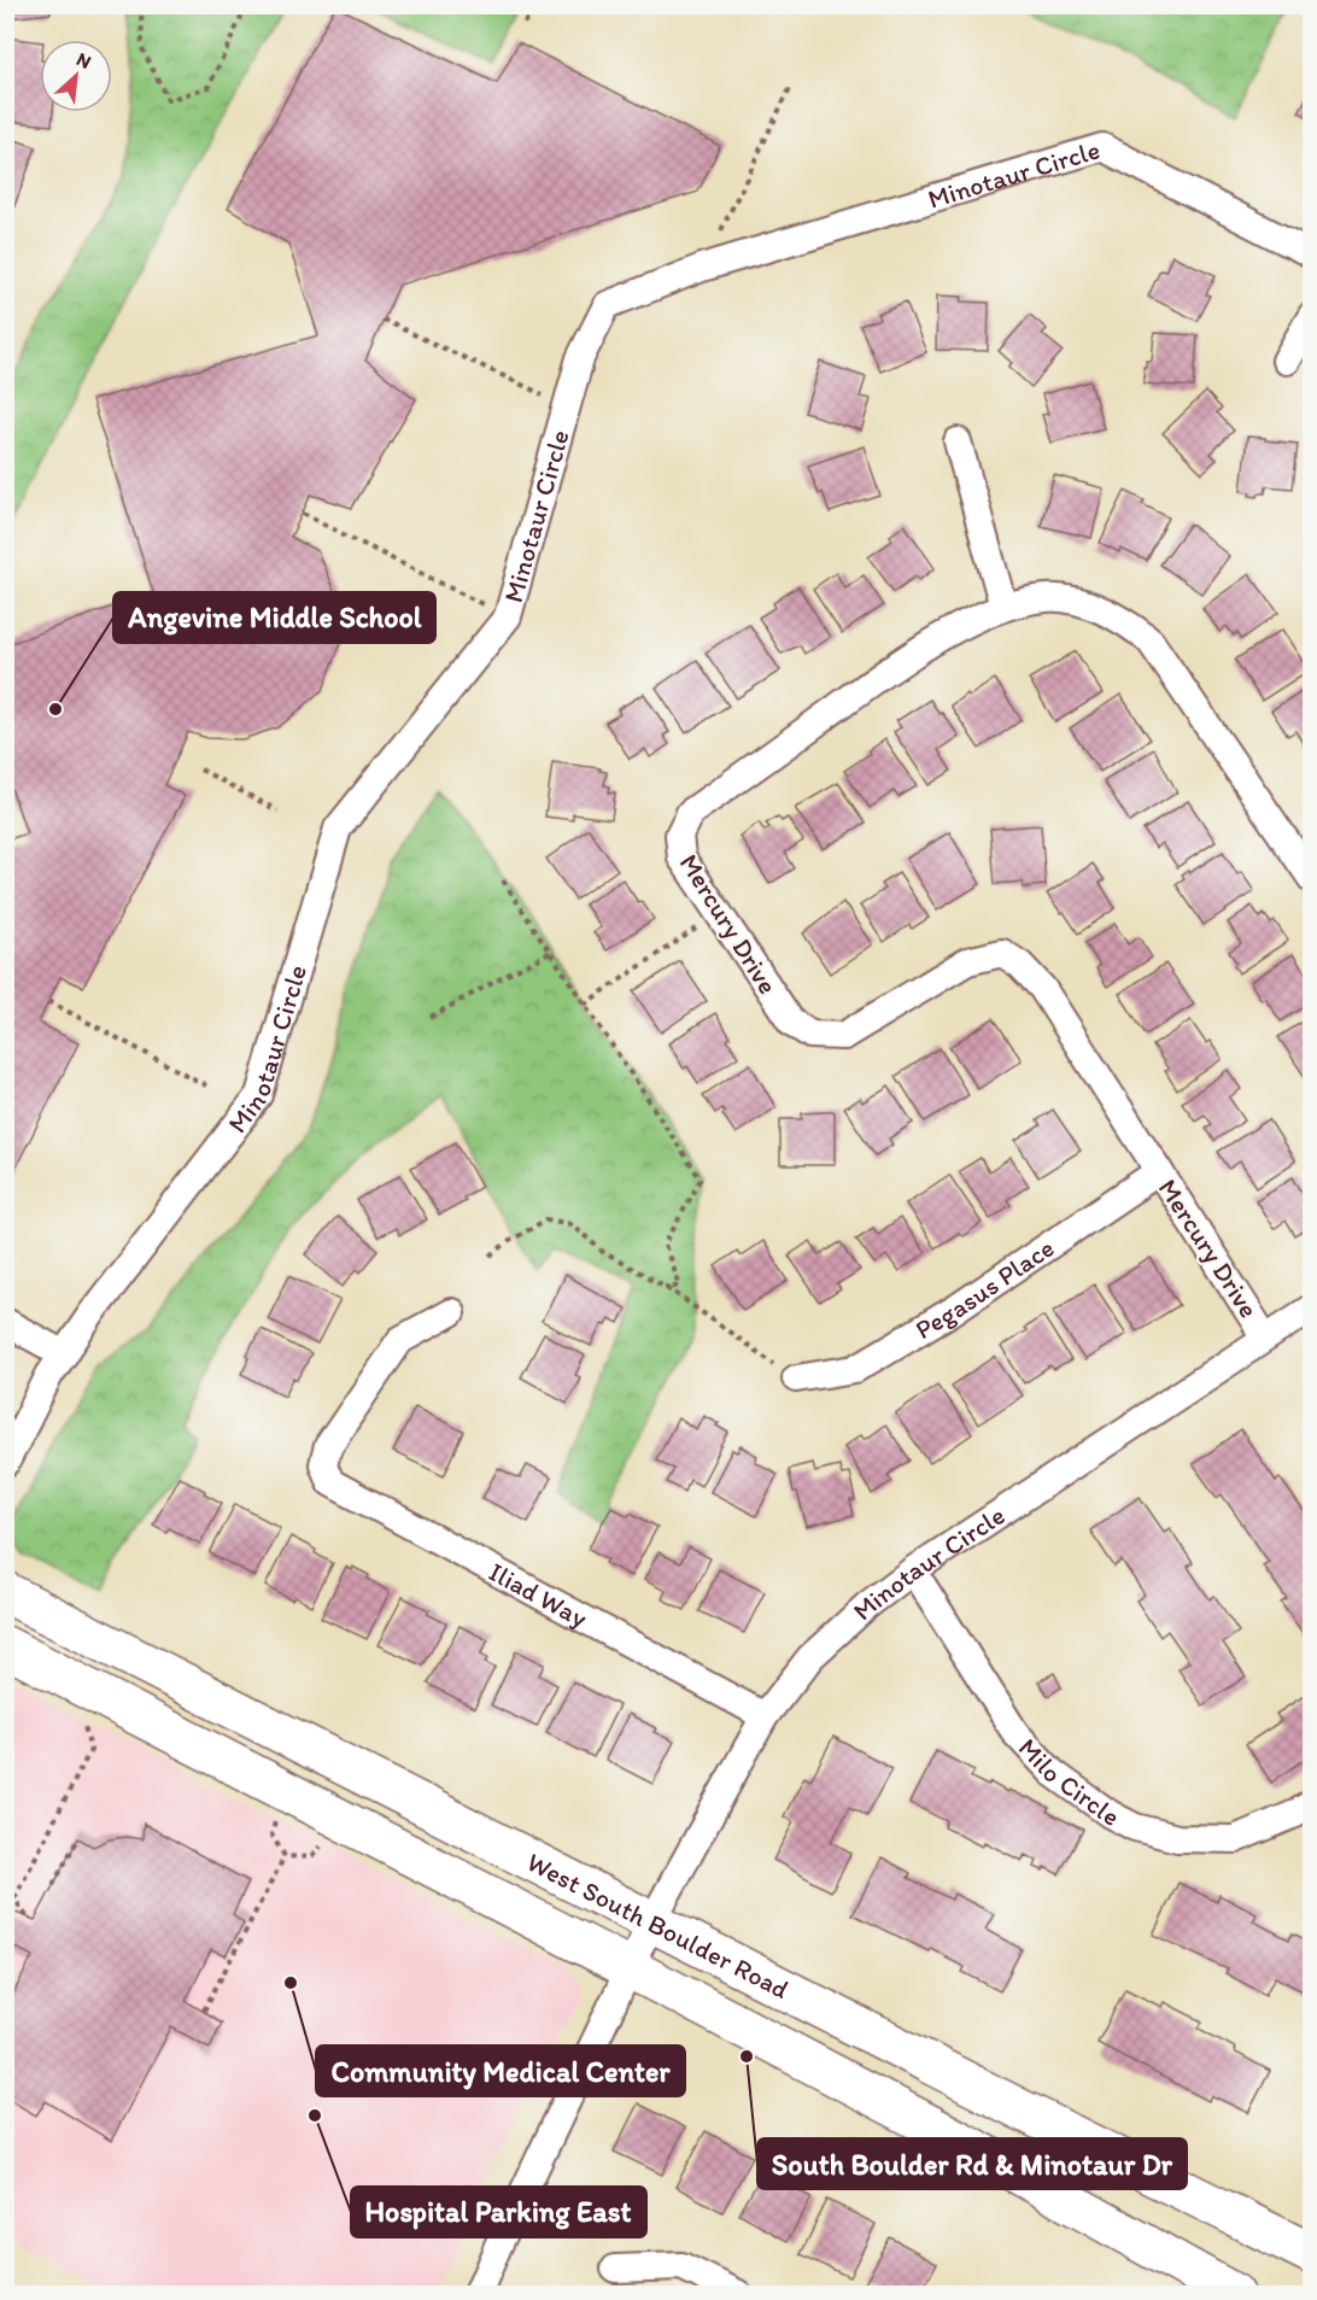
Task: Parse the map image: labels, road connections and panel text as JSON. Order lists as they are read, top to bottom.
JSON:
{
  "streets": {
    "main road": ["West South Boulder Road"],
    "street": [
      "Minotaur Circle",
      "Mercury Drive",
      "Pegasus Place",
      "Iliad Way",
      "Milo Circle"
    ]
  },
  "crossings": [
    ["Minotaur Circle", "Mercury Drive"],
    ["Minotaur Circle", "Iliad Way"],
    ["Minotaur Circle", "Milo Circle"],
    ["Minotaur Circle", "West South Boulder Road"],
    ["Mercury Drive", "Pegasus Place"]
  ],
  "places": [
    "Angevine Middle School",
    "Community Medical Center",
    "South Boulder Rd & Minotaur Dr",
    "Hospital Parking East"
  ],
  "north": "top right"
}
